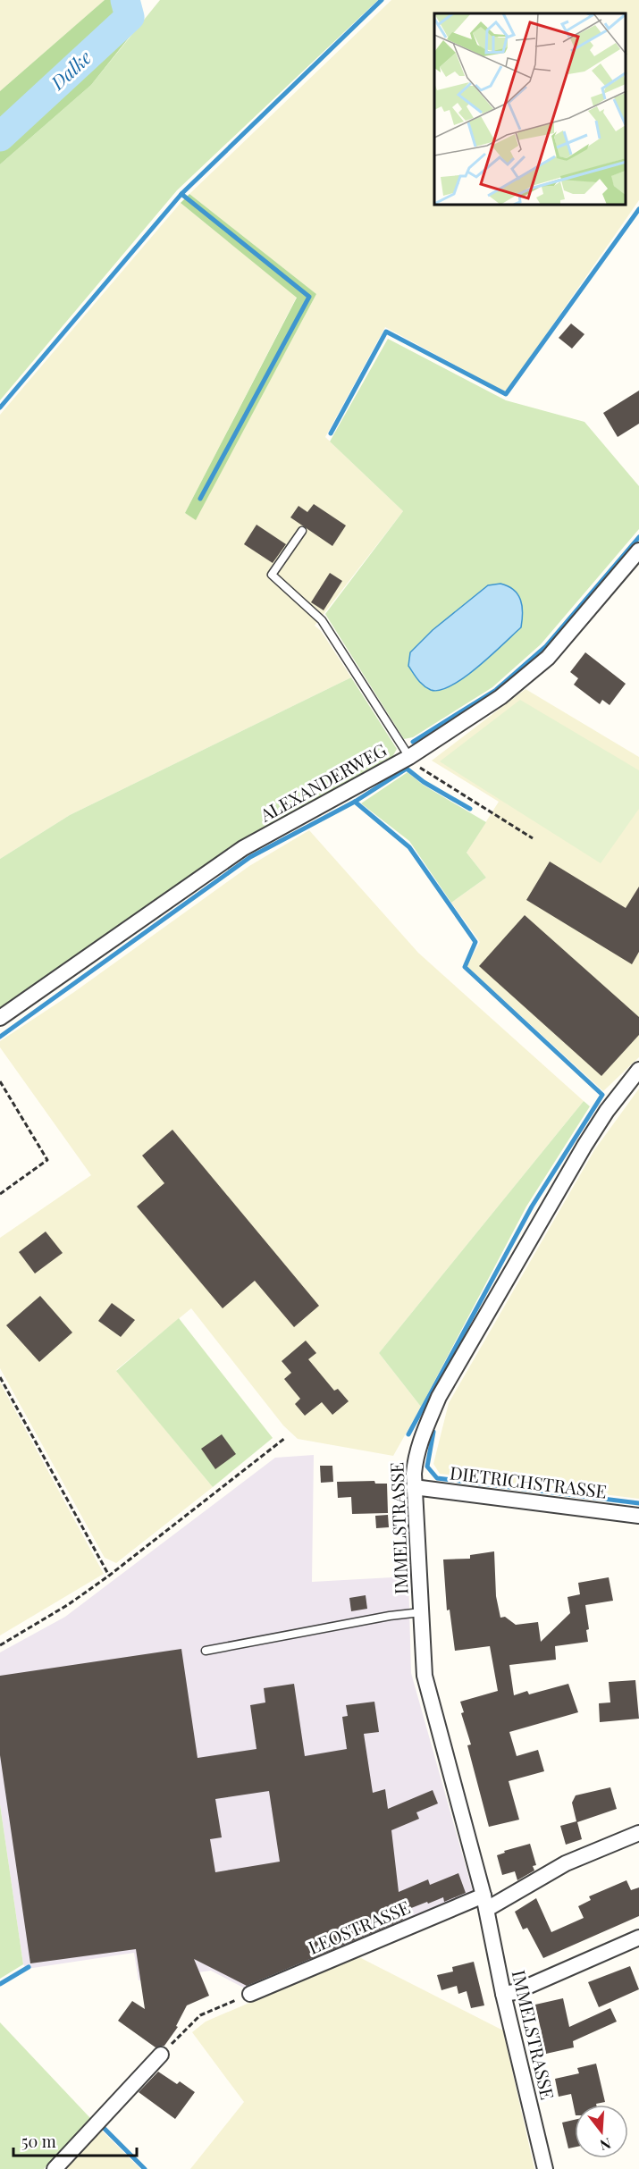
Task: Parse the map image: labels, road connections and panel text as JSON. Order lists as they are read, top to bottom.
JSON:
{
  "streets": {
    "street": [
      "ALEXANDERWEG",
      "DIETRICHSTRASSE",
      "IMMELSTRASSE",
      "LEOSTRASSE"
    ]
  },
  "crossings": [
    ["DIETRICHSTRASSE", "IMMELSTRASSE"],
    ["IMMELSTRASSE", "LEOSTRASSE"]
  ],
  "water": ["Dalke"],
  "scale_bar": "50 m",
  "north": "bottom"
}
